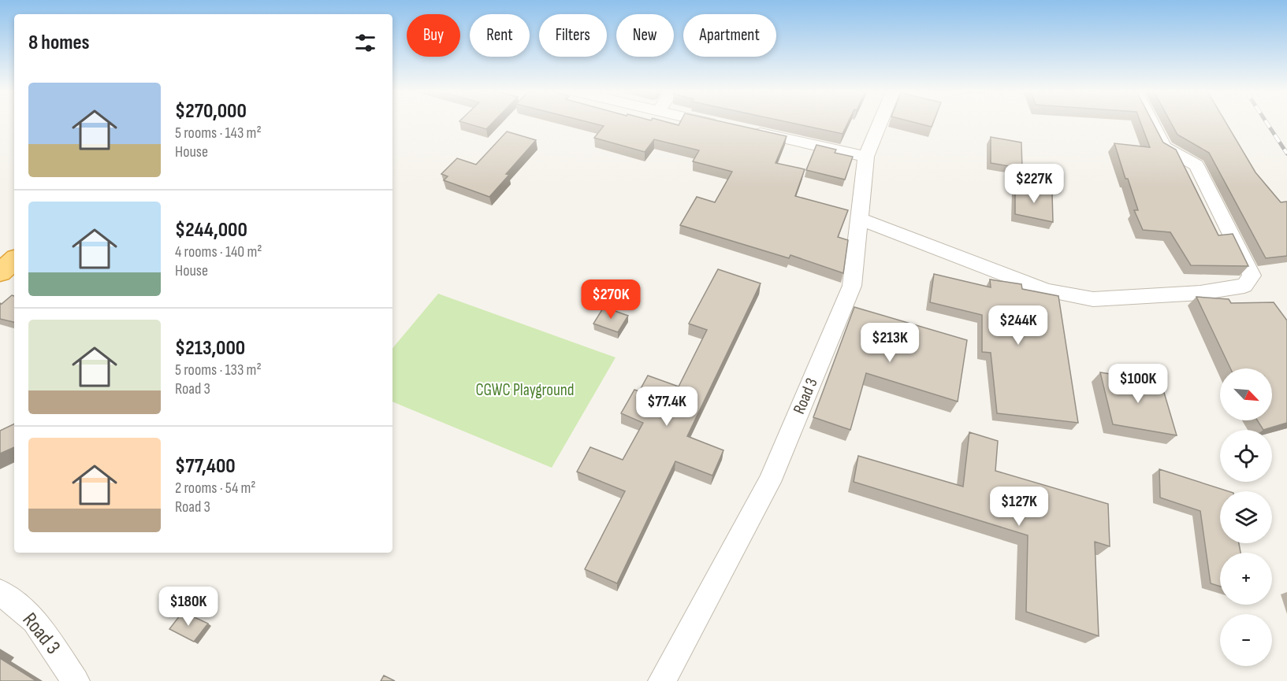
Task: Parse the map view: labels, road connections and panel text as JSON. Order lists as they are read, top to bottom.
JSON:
{
  "streets": {
    "street": ["Road 3"]
  },
  "parks": ["CGWC Playground"],
  "north": "bottom right",
  "page": {
    "chip": [
      "Buy",
      "Rent",
      "Filters",
      "New",
      "Apartment"
    ],
    "heading": "8 homes",
    "list": [
      {
        "name": "$270,000",
        "note": "5 rooms · 143 m² · House"
      },
      {
        "name": "$244,000",
        "note": "4 rooms · 140 m² · House"
      },
      {
        "name": "$213,000",
        "note": "5 rooms · 133 m² · Road 3"
      },
      {
        "name": "$77,400",
        "note": "2 rooms · 54 m² · Road 3"
      }
    ],
    "price": [
      "$227K",
      "$270K",
      "$244K",
      "$213K",
      "$100K",
      "$77.4K",
      "$127K",
      "$180K"
    ],
    "map_buttons": ["+", "−"]
  }
}
